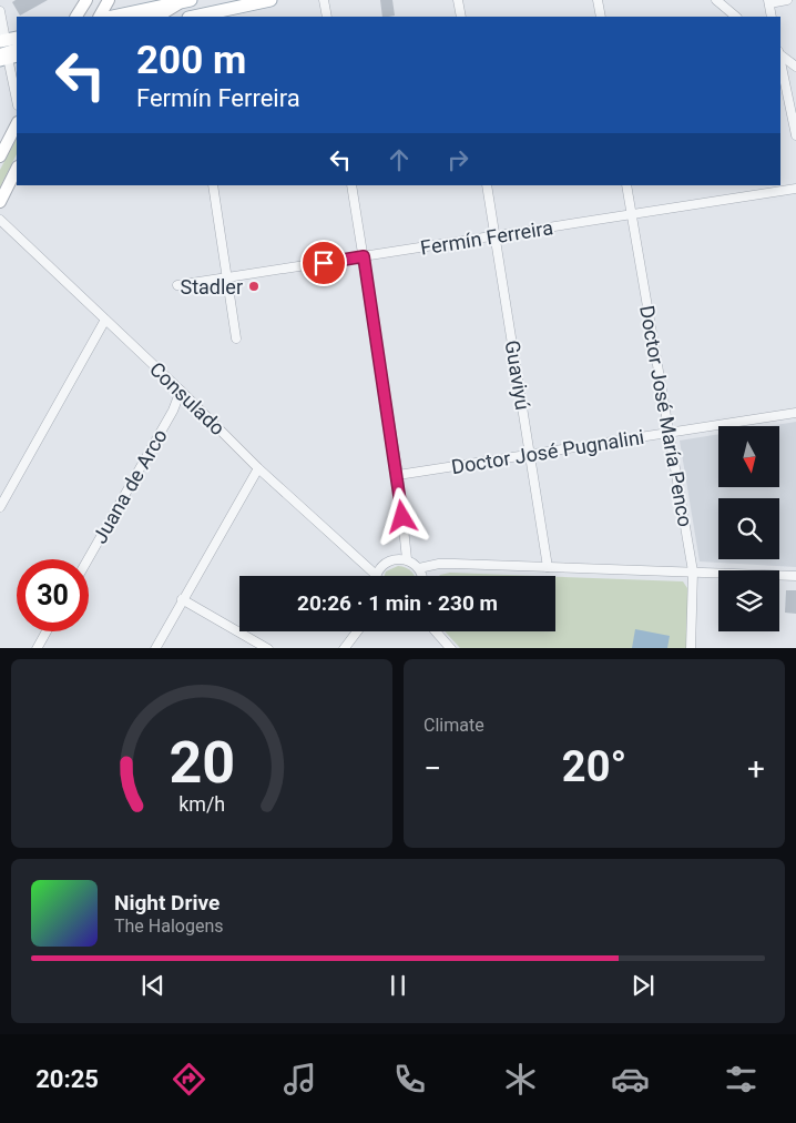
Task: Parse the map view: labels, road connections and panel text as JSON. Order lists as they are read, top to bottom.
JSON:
{
  "streets": {
    "street": [
      "Fermín Ferreira",
      "Guaviyú",
      "Consulado",
      "Doctor José María Penco",
      "Doctor José Pugnalini",
      "Juana de Arco"
    ]
  },
  "crossings": [
    ["Fermín Ferreira", "Guaviyú"],
    ["Fermín Ferreira", "Doctor José María Penco"],
    ["Guaviyú", "Doctor José Pugnalini"],
    ["Consulado", "Juana de Arco"],
    ["Doctor José María Penco", "Doctor José Pugnalini"]
  ],
  "places": ["Stadler"],
  "north": "bottom",
  "page": {
    "turn": ["200 m", "Fermín Ferreira"],
    "limit": "30",
    "trip": "20:26 · 1 min · 230 m",
    "tile": "Climate",
    "heat": ["−", "20°", "+"],
    "song": ["Night Drive", "The Halogens"],
    "tabs": "20:25",
    "gauge": ["20", "km/h"]
  }
}
